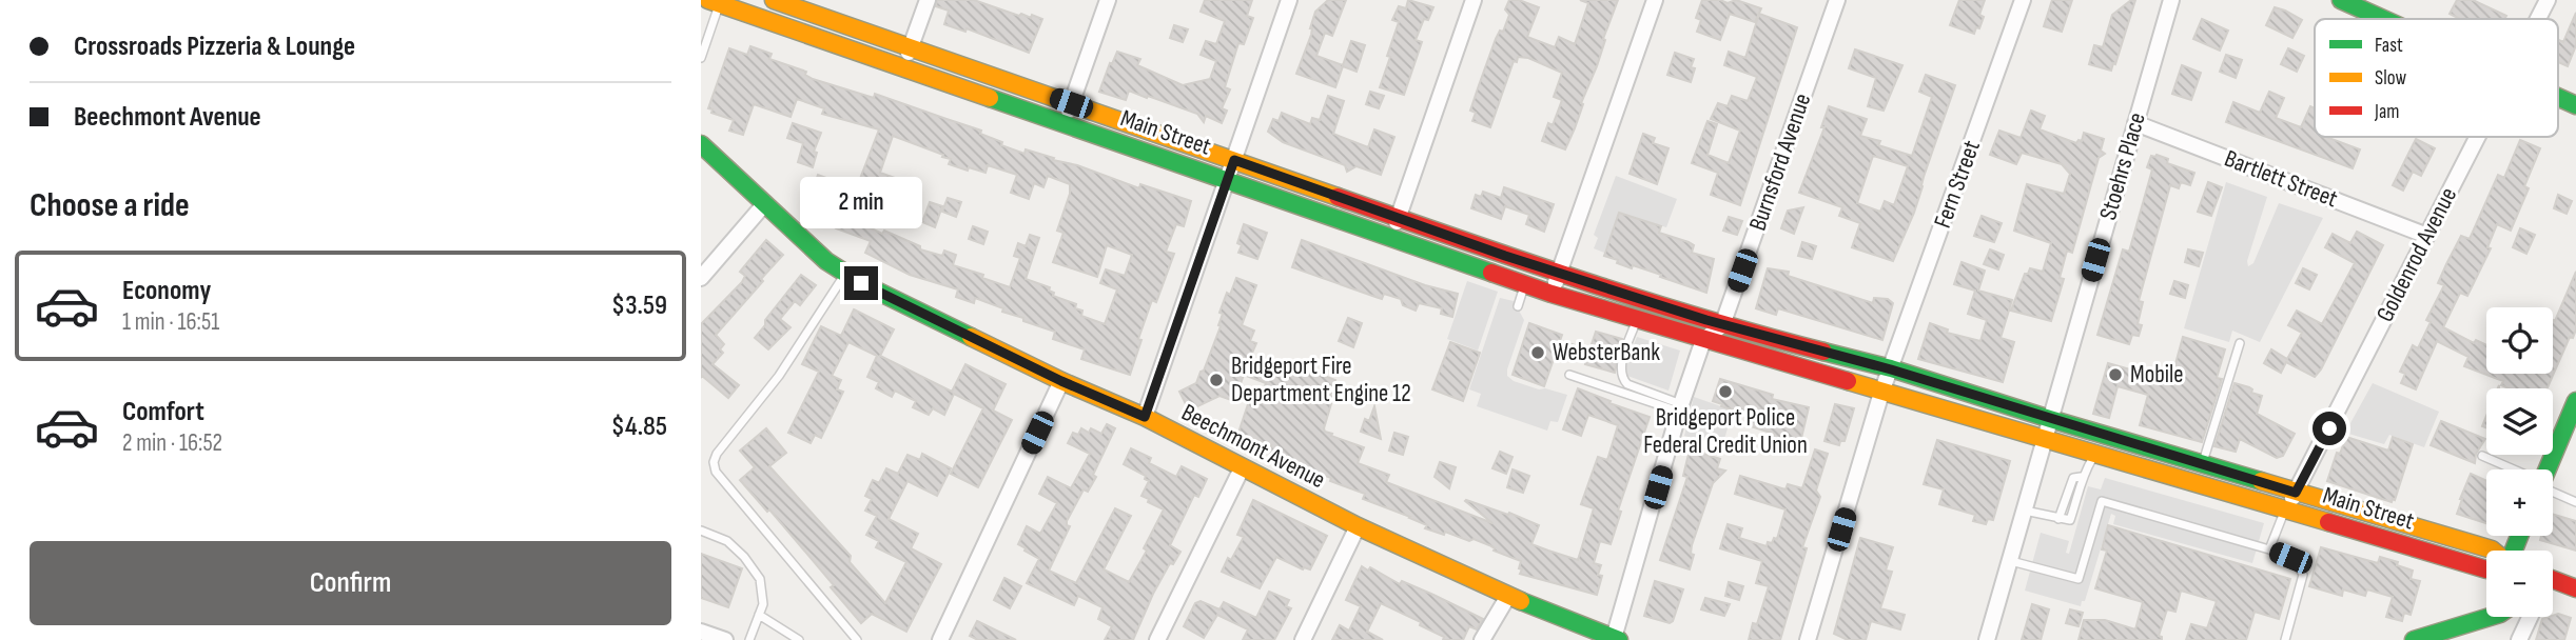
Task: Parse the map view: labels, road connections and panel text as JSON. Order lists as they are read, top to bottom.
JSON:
{
  "streets": {
    "main road": ["Main Street", "Beechmont Avenue"],
    "street": [
      "Burnsford Avenue",
      "Stoehrs Place",
      "Bartlett Street",
      "Fern Street",
      "Goldenrod Avenue"
    ]
  },
  "crossings": [
    ["Main Street", "Burnsford Avenue"],
    ["Main Street", "Stoehrs Place"],
    ["Main Street", "Fern Street"],
    ["Main Street", "Goldenrod Avenue"],
    ["Stoehrs Place", "Bartlett Street"],
    ["Bartlett Street", "Goldenrod Avenue"]
  ],
  "places": [
    "WebsterBank",
    "Mobile",
    "Bridgeport Fire Department Engine 12",
    "Bridgeport Police Federal Credit Union"
  ],
  "legend": ["Fast", "Slow", "Jam"],
  "page": {
    "banner": ["Crossroads Pizzeria & Lounge", "Beechmont Avenue"],
    "heading": "Choose a ride",
    "bubble": "2 min",
    "list": [
      {
        "name": "Economy",
        "note": "1 min · 16:51",
        "value": "$3.59"
      },
      {
        "name": "Comfort",
        "note": "2 min · 16:52",
        "value": "$4.85"
      }
    ],
    "map_buttons": ["+", "−"],
    "buttons": "Confirm"
  }
}
